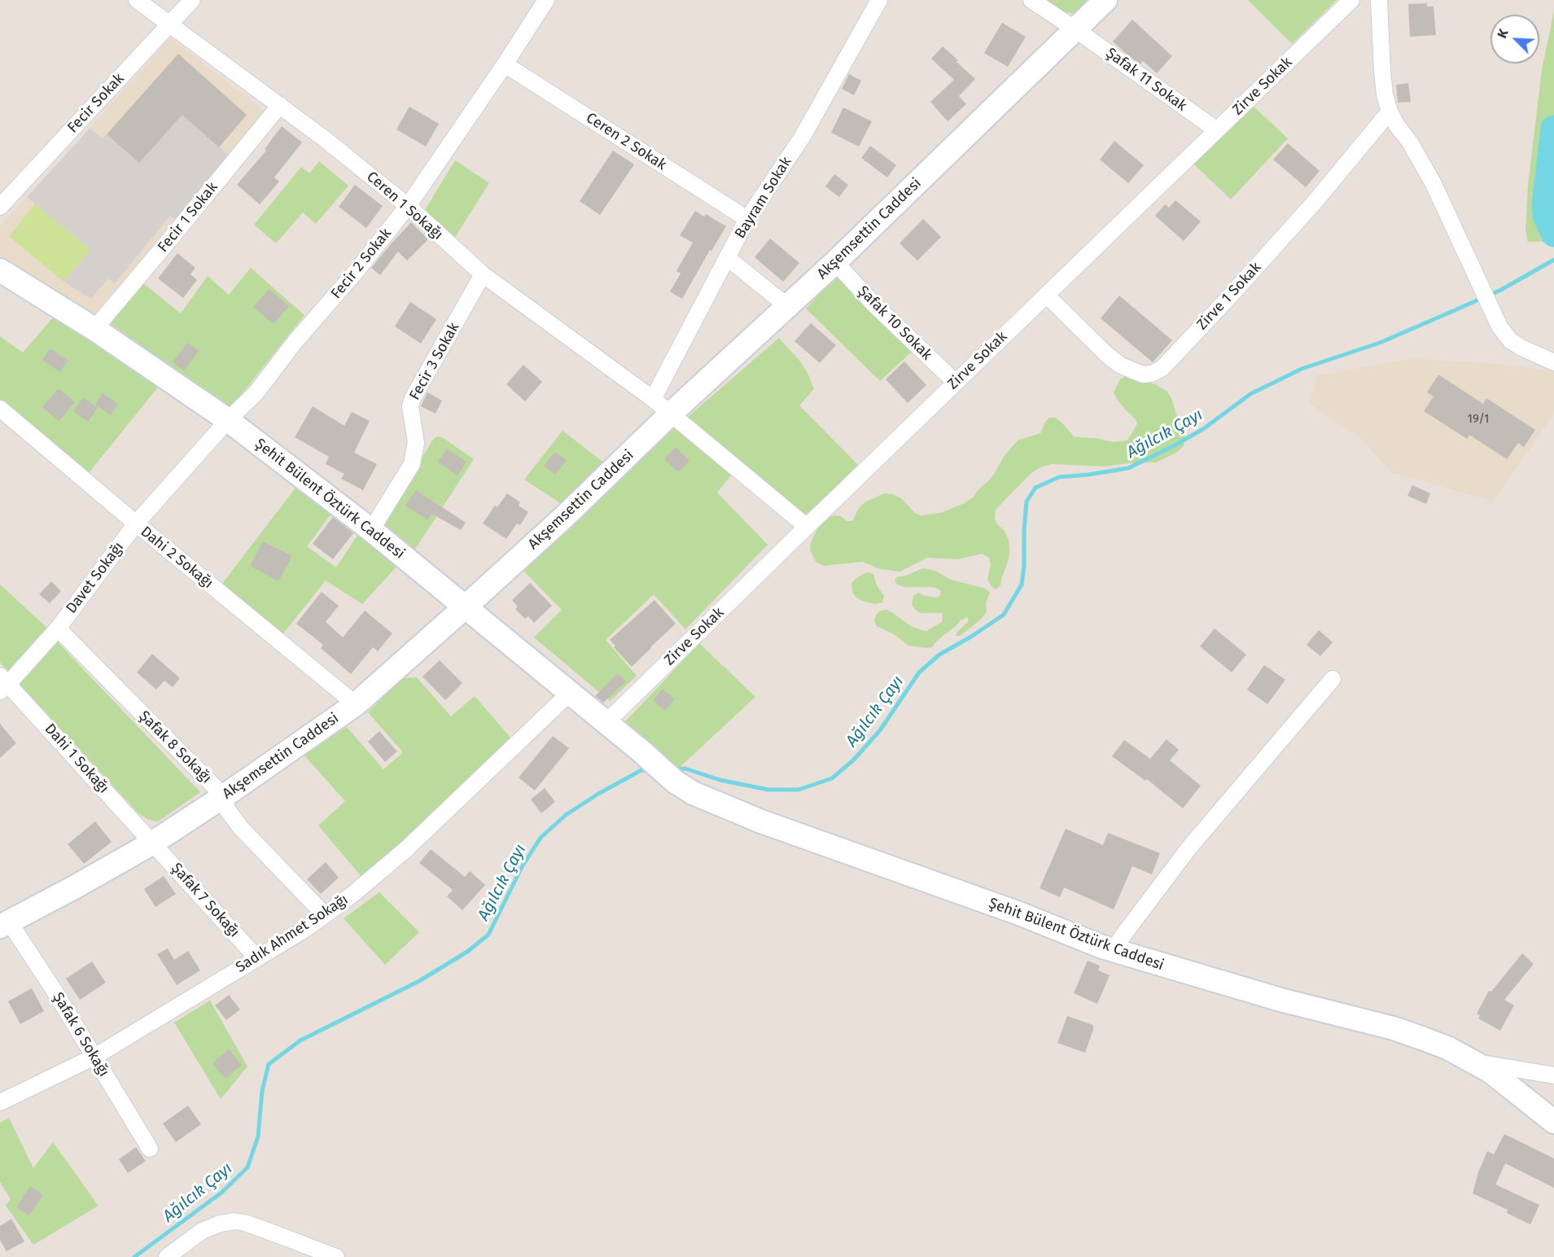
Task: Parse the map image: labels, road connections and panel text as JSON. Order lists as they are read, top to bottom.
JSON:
{
  "streets": {
    "street": [
      "Şafak 11 Sokak",
      "Zirve Sokak",
      "Fecir Sokak",
      "Ceren 2 Sokak",
      "Bayram Sokak",
      "Ceren 1 Sokağı",
      "Fecir 1 Sokak",
      "Akşemsettin Caddesi",
      "Fecir 2 Sokak",
      "Zirve 1 Sokak",
      "Şafak 10 Sokak",
      "Fecir 3 Sokak",
      "Şehit Bülent Öztürk Caddesi",
      "Dahi 2 Sokağı",
      "Davet Sokağı",
      "Şafak 8 Sokağı",
      "Dahi 1 Sokağı",
      "Şafak 7 Sokağı",
      "Sadık Ahmet Sokağı",
      "Şafak 6 Sokağı"
    ]
  },
  "crossings": [
    ["Şafak 11 Sokak", "Zirve Sokak"],
    ["Şafak 11 Sokak", "Akşemsettin Caddesi"],
    ["Zirve Sokak", "Ceren 1 Sokağı"],
    ["Zirve Sokak", "Zirve 1 Sokak"],
    ["Zirve Sokak", "Şafak 10 Sokak"],
    ["Zirve Sokak", "Şehit Bülent Öztürk Caddesi"],
    ["Fecir Sokak", "Ceren 1 Sokağı"],
    ["Ceren 2 Sokak", "Bayram Sokak"],
    ["Ceren 2 Sokak", "Fecir 2 Sokak"],
    ["Bayram Sokak", "Ceren 1 Sokağı"],
    ["Ceren 1 Sokağı", "Fecir 1 Sokak"],
    ["Ceren 1 Sokağı", "Akşemsettin Caddesi"],
    ["Ceren 1 Sokağı", "Fecir 2 Sokak"],
    ["Ceren 1 Sokağı", "Fecir 3 Sokak"],
    ["Fecir 1 Sokak", "Şehit Bülent Öztürk Caddesi"],
    ["Akşemsettin Caddesi", "Şafak 10 Sokak"],
    ["Akşemsettin Caddesi", "Şehit Bülent Öztürk Caddesi"],
    ["Akşemsettin Caddesi", "Dahi 2 Sokağı"],
    ["Akşemsettin Caddesi", "Şafak 8 Sokağı"],
    ["Akşemsettin Caddesi", "Dahi 1 Sokağı"],
    ["Akşemsettin Caddesi", "Şafak 7 Sokağı"],
    ["Akşemsettin Caddesi", "Şafak 6 Sokağı"],
    ["Fecir 2 Sokak", "Şehit Bülent Öztürk Caddesi"],
    ["Fecir 2 Sokak", "Davet Sokağı"],
    ["Fecir 3 Sokak", "Şehit Bülent Öztürk Caddesi"],
    ["Şehit Bülent Öztürk Caddesi", "Davet Sokağı"],
    ["Şehit Bülent Öztürk Caddesi", "Sadık Ahmet Sokağı"],
    ["Dahi 2 Sokağı", "Davet Sokağı"],
    ["Davet Sokağı", "Şafak 8 Sokağı"],
    ["Davet Sokağı", "Dahi 1 Sokağı"],
    ["Şafak 8 Sokağı", "Sadık Ahmet Sokağı"],
    ["Dahi 1 Sokağı", "Şafak 7 Sokağı"],
    ["Şafak 7 Sokağı", "Sadık Ahmet Sokağı"],
    ["Sadık Ahmet Sokağı", "Şafak 6 Sokağı"]
  ],
  "water": ["Ağılcık Çayı"],
  "house_numbers": ["19/1"],
  "north": "top left"
}
